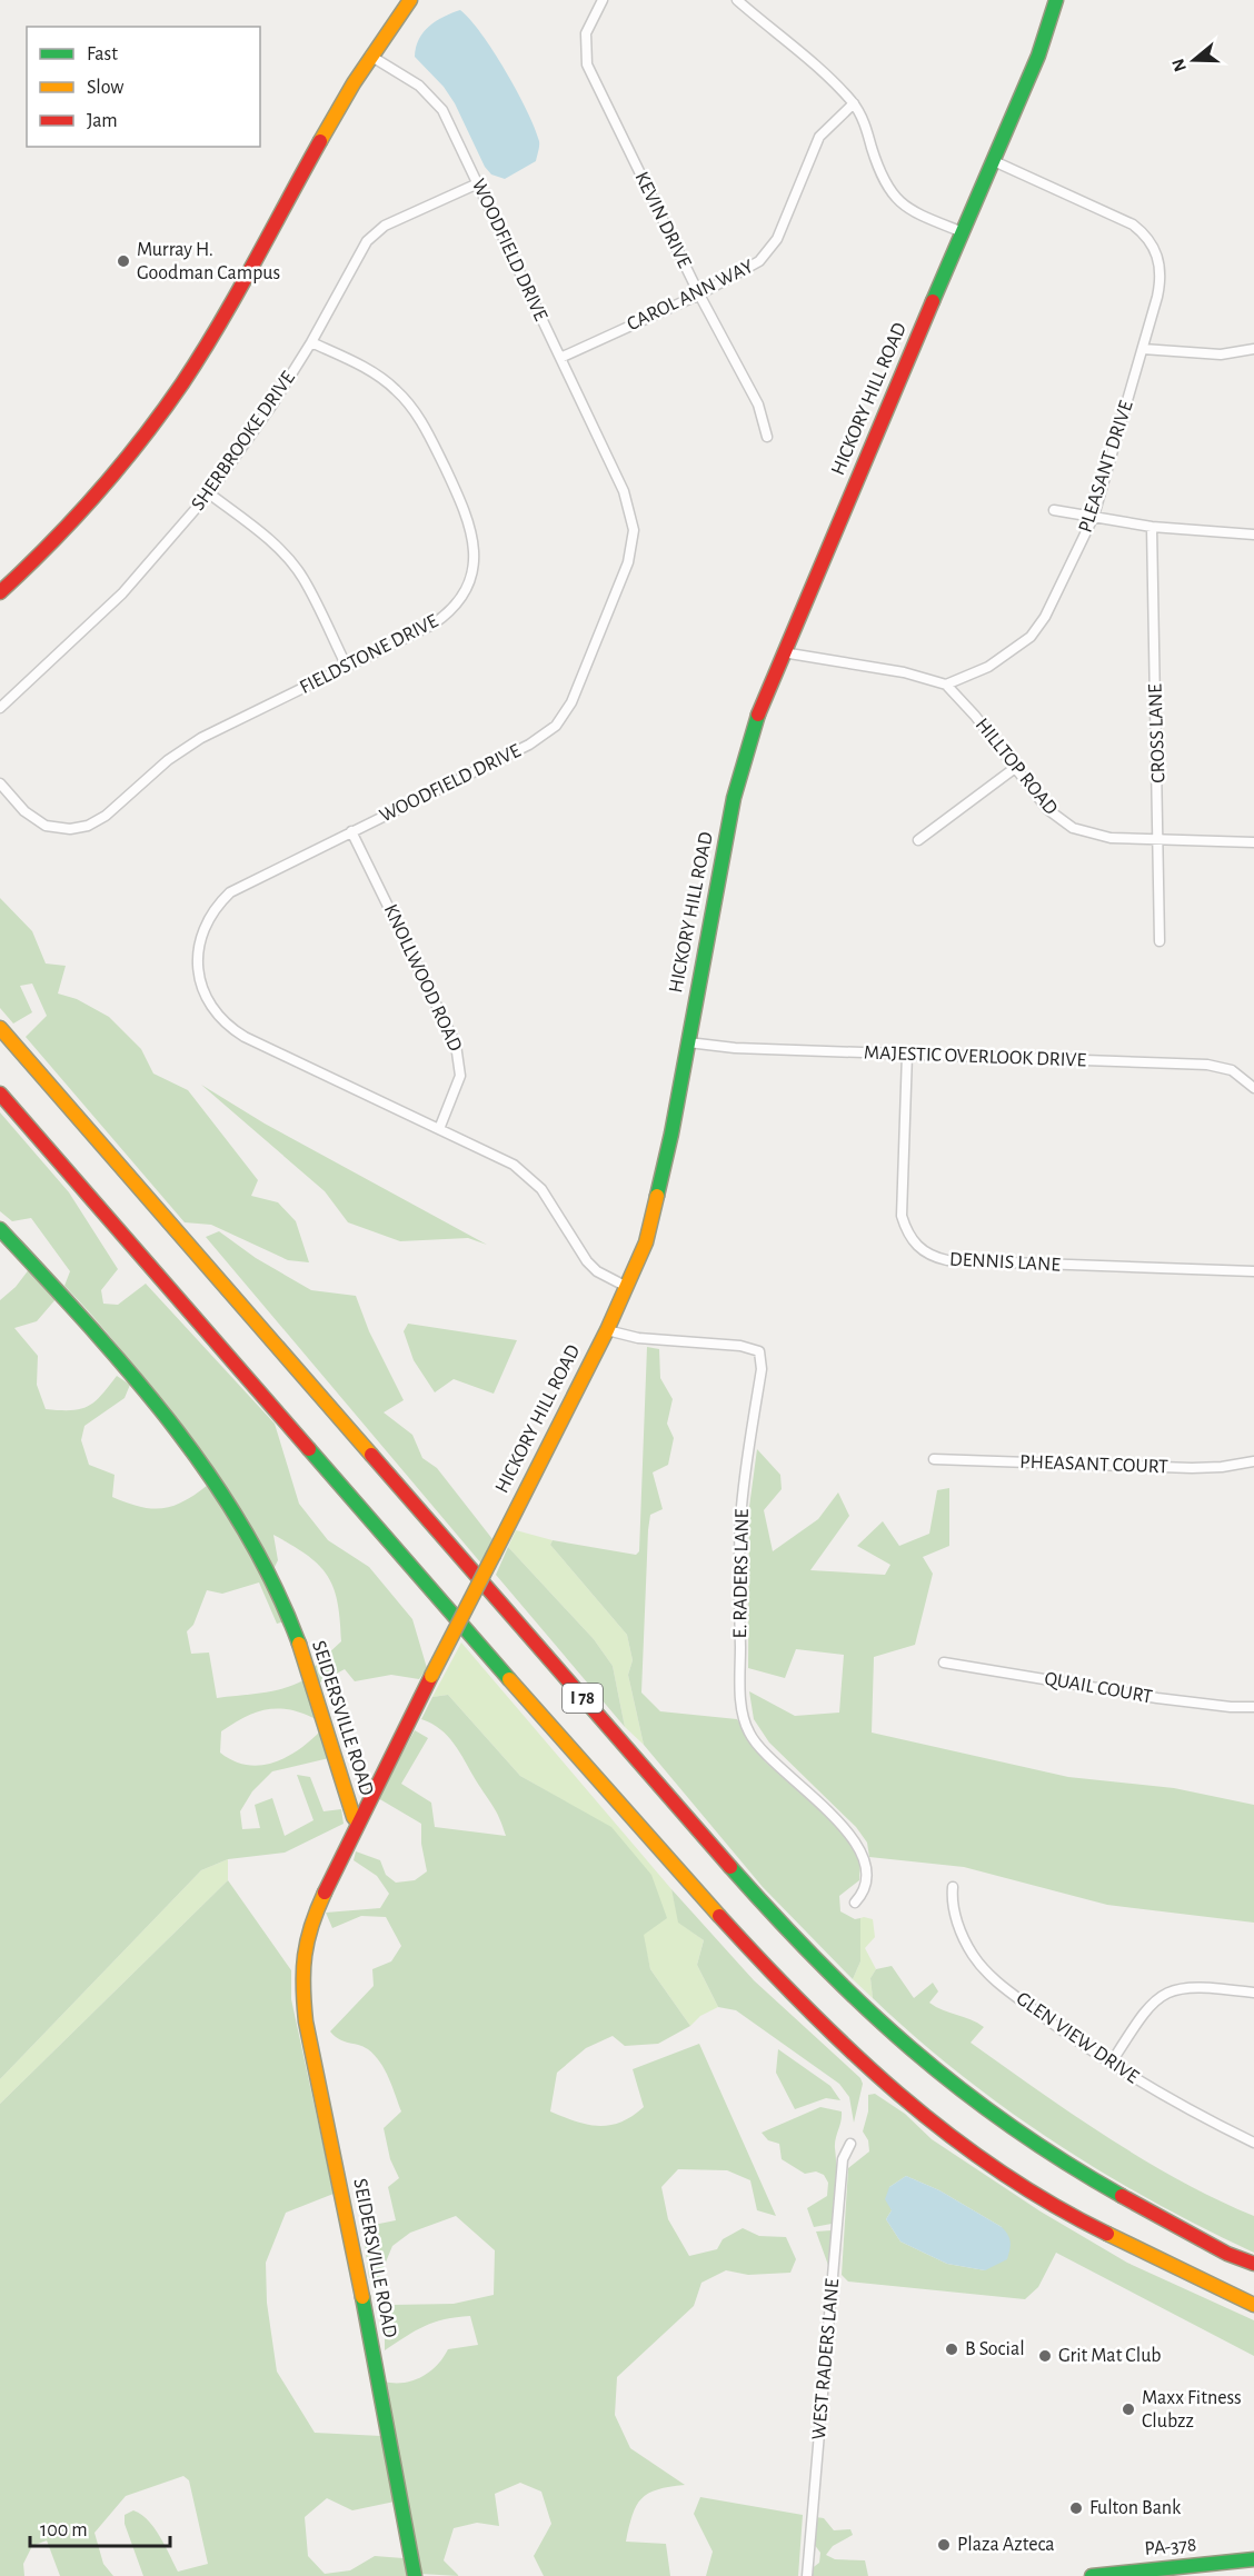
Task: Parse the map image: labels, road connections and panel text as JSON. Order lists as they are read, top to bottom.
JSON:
{
  "streets": {
    "main road": [
      "HICKORY HILL ROAD",
      "I 78",
      "SEIDERSVILLE ROAD",
      "PA-378"
    ],
    "street": [
      "KEVIN DRIVE",
      "WOODFIELD DRIVE",
      "CAROL ANN WAY",
      "SHERBROOKE DRIVE",
      "PLEASANT DRIVE",
      "FIELDSTONE DRIVE",
      "CROSS LANE",
      "HILLTOP ROAD",
      "KNOLLWOOD ROAD",
      "MAJESTIC OVERLOOK DRIVE",
      "DENNIS LANE",
      "PHEASANT COURT",
      "E. RADERS LANE",
      "QUAIL COURT",
      "GLEN VIEW DRIVE",
      "WEST RADERS LANE"
    ]
  },
  "crossings": [
    ["KEVIN DRIVE", "CAROL ANN WAY"],
    ["WOODFIELD DRIVE", "CAROL ANN WAY"],
    ["WOODFIELD DRIVE", "HICKORY HILL ROAD"],
    ["WOODFIELD DRIVE", "SHERBROOKE DRIVE"],
    ["WOODFIELD DRIVE", "KNOLLWOOD ROAD"],
    ["HICKORY HILL ROAD", "PLEASANT DRIVE"],
    ["HICKORY HILL ROAD", "MAJESTIC OVERLOOK DRIVE"],
    ["HICKORY HILL ROAD", "E. RADERS LANE"],
    ["HICKORY HILL ROAD", "SEIDERSVILLE ROAD"],
    ["SHERBROOKE DRIVE", "FIELDSTONE DRIVE"],
    ["PLEASANT DRIVE", "HILLTOP ROAD"],
    ["CROSS LANE", "HILLTOP ROAD"],
    ["MAJESTIC OVERLOOK DRIVE", "DENNIS LANE"]
  ],
  "places": [
    "Murray H. Goodman Campus",
    "B Social",
    "Grit Mat Club",
    "Maxx Fitness Clubzz",
    "Fulton Bank",
    "Plaza Azteca"
  ],
  "legend": ["Fast", "Slow", "Jam"],
  "scale_bar": "100 m",
  "north": "left"
}
